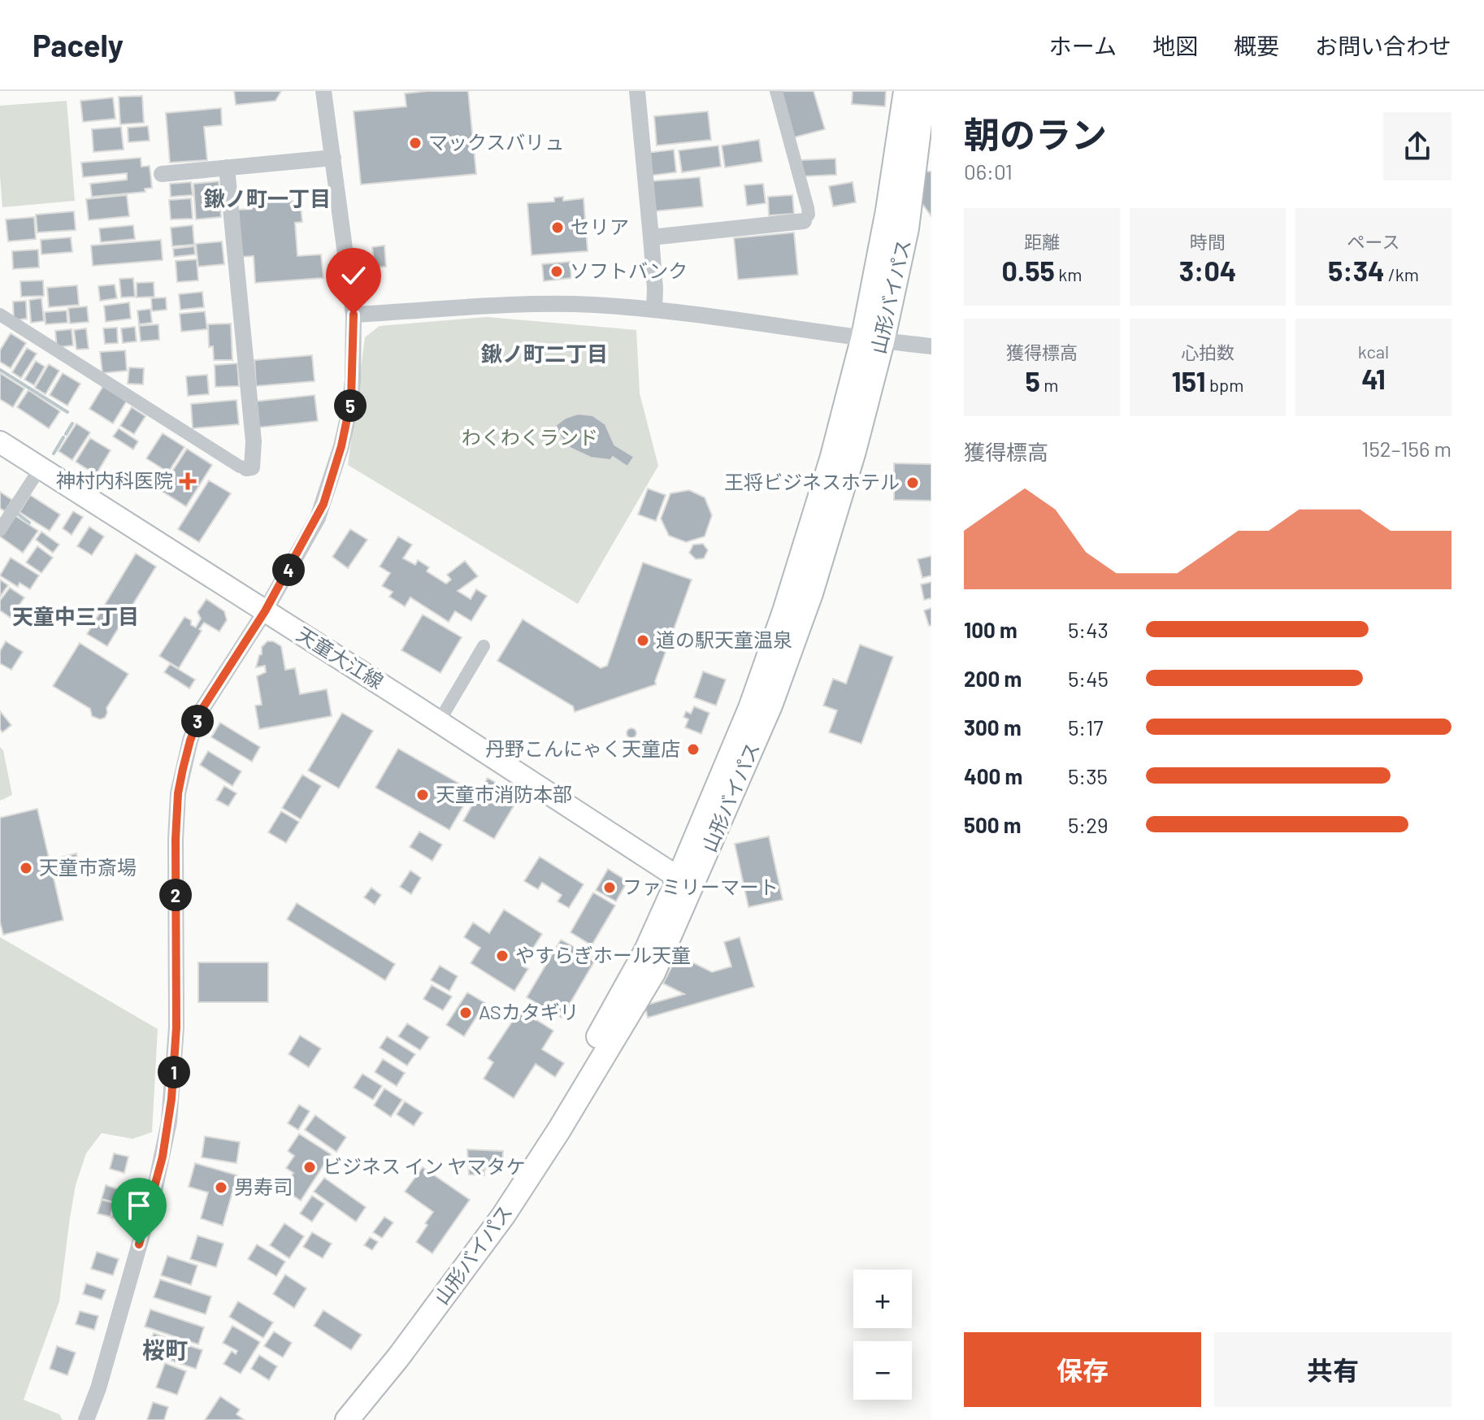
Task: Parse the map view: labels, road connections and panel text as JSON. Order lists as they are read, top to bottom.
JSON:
{
  "streets": {
    "highway": ["山形バイパス"],
    "main road": ["天童大江線"]
  },
  "crossings": [
    ["山形バイパス", "天童大江線"]
  ],
  "districts": [
    "鍬ノ町一丁目",
    "鍬ノ町二丁目",
    "天童中三丁目",
    "桜町"
  ],
  "parks": ["わくわくランド"],
  "places": {
    "other": [
      "マックスバリュ",
      "セリア",
      "ソフトバンク",
      "王将ビジネスホテル",
      "道の駅天童温泉",
      "丹野こんにゃく天童店",
      "天童市消防本部",
      "天童市斎場",
      "ファミリーマート",
      "やすらぎホール天童",
      "ASカタギリ",
      "ビジネス イン ヤマタケ",
      "男寿司"
    ],
    "health": ["神村内科医院"]
  },
  "page": {
    "header": "Pacely",
    "nav": [
      "ホーム",
      "地図",
      "概要",
      "お問い合わせ"
    ],
    "heading": ["朝のラン", "06:01"],
    "stats": [
      ["距離", "0.55 km"],
      ["時間", "3:04"],
      ["ペース", "5:34 /km"],
      ["獲得標高", "5 m"],
      ["心拍数", "151 bpm"],
      ["kcal", "41"]
    ],
    "pins": [
      "5",
      "4",
      "3",
      "2",
      "1"
    ],
    "chart": ["獲得標高", "152–156 m"],
    "list": [
      {
        "name": "100 m",
        "note": "5:43"
      },
      {
        "name": "200 m",
        "note": "5:45"
      },
      {
        "name": "300 m",
        "note": "5:17"
      },
      {
        "name": "400 m",
        "note": "5:35"
      },
      {
        "name": "500 m",
        "note": "5:29"
      }
    ],
    "map_buttons": ["+", "−"],
    "buttons": ["保存", "共有"]
  }
}
